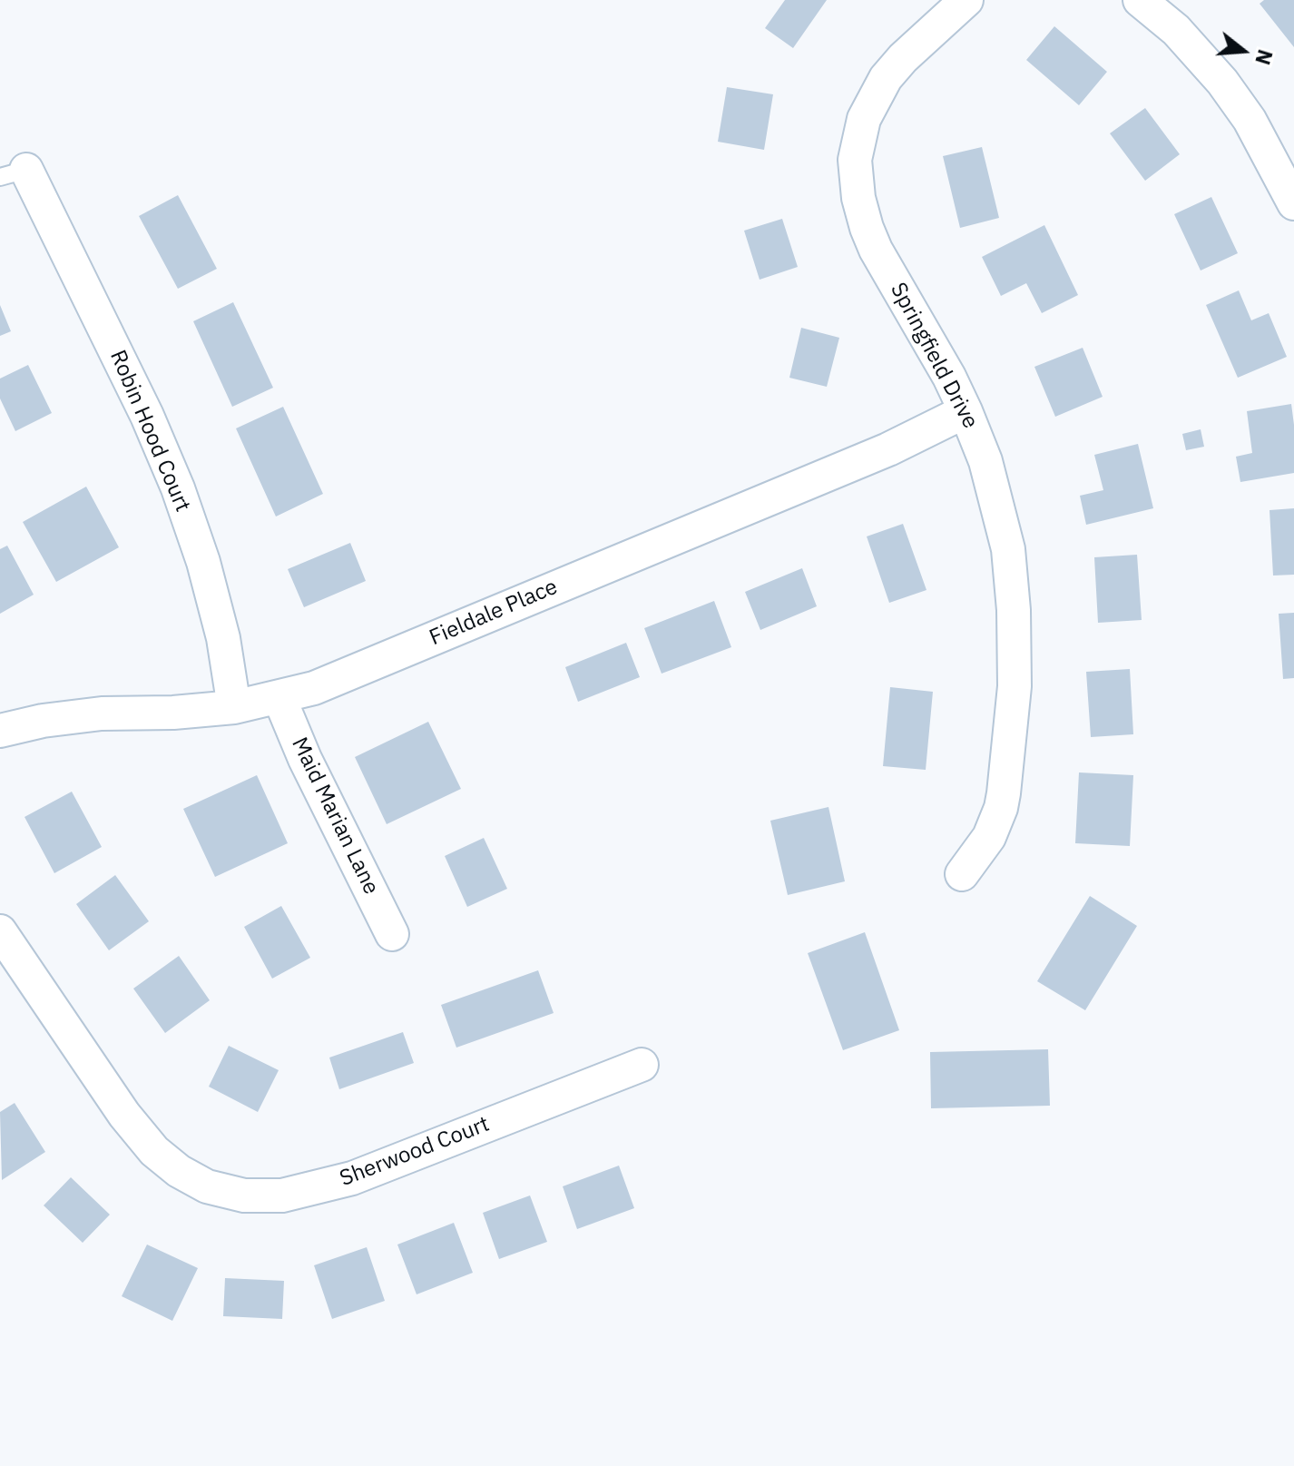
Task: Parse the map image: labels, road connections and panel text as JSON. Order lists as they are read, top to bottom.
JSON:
{
  "streets": {
    "street": [
      "Springfield Drive",
      "Robin Hood Court",
      "Fieldale Place",
      "Maid Marian Lane",
      "Sherwood Court"
    ]
  },
  "crossings": [
    ["Springfield Drive", "Fieldale Place"],
    ["Robin Hood Court", "Fieldale Place"],
    ["Fieldale Place", "Maid Marian Lane"]
  ],
  "north": "right"
}
